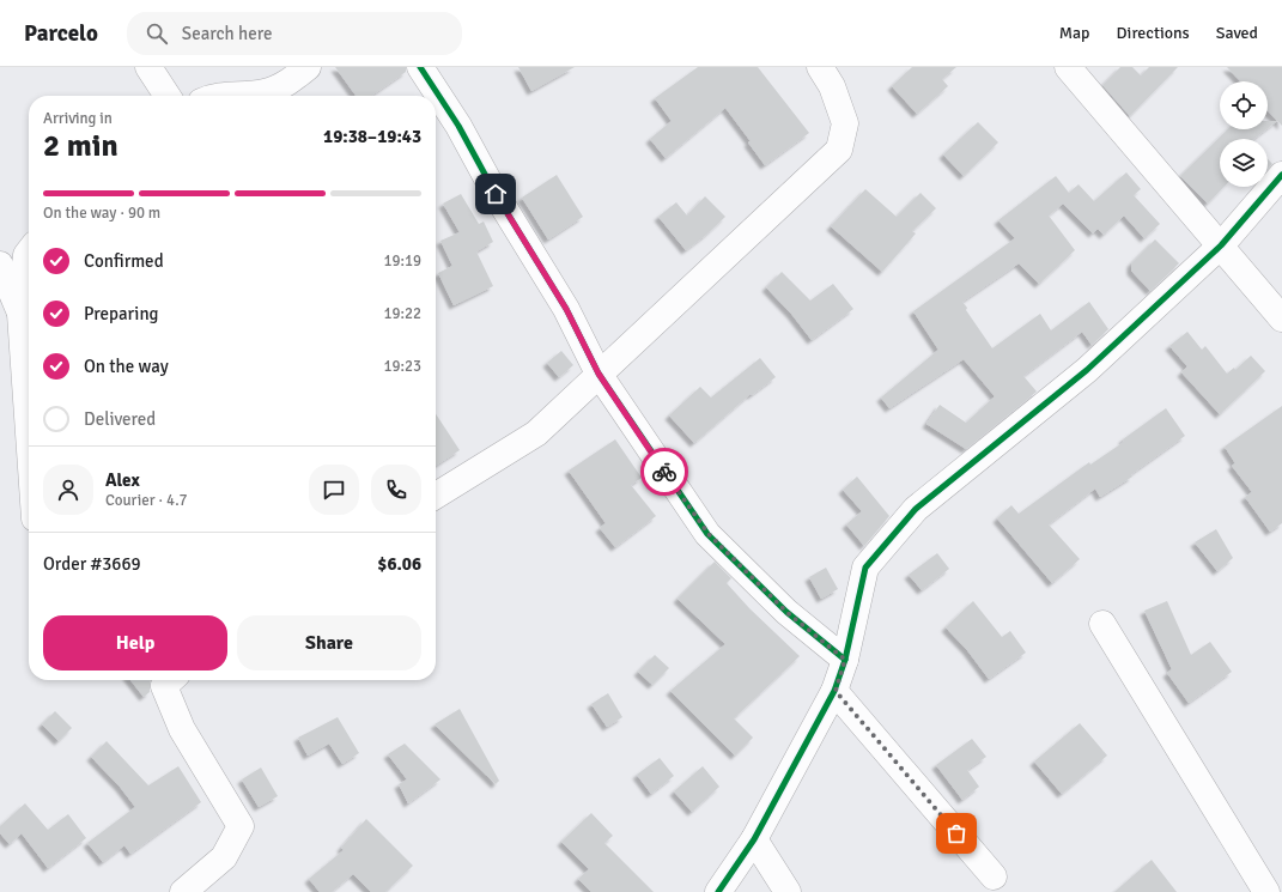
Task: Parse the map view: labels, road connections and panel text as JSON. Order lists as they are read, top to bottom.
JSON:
{
  "page": {
    "header": "Parcelo",
    "search": "Search here",
    "nav": ["Map", "Directions", "Saved"],
    "heading": ["2 min", "Arriving in", "19:38–19:43"],
    "panel": [
      "Alex",
      "Courier · 4.7",
      "Order #3669",
      "$6.06"
    ],
    "bar": "On the way · 90 m",
    "list": [
      ["Confirmed", "19:19"],
      ["Preparing", "19:22"],
      ["On the way", "19:23"],
      "Delivered"
    ],
    "buttons": ["Help", "Share"]
  }
}
